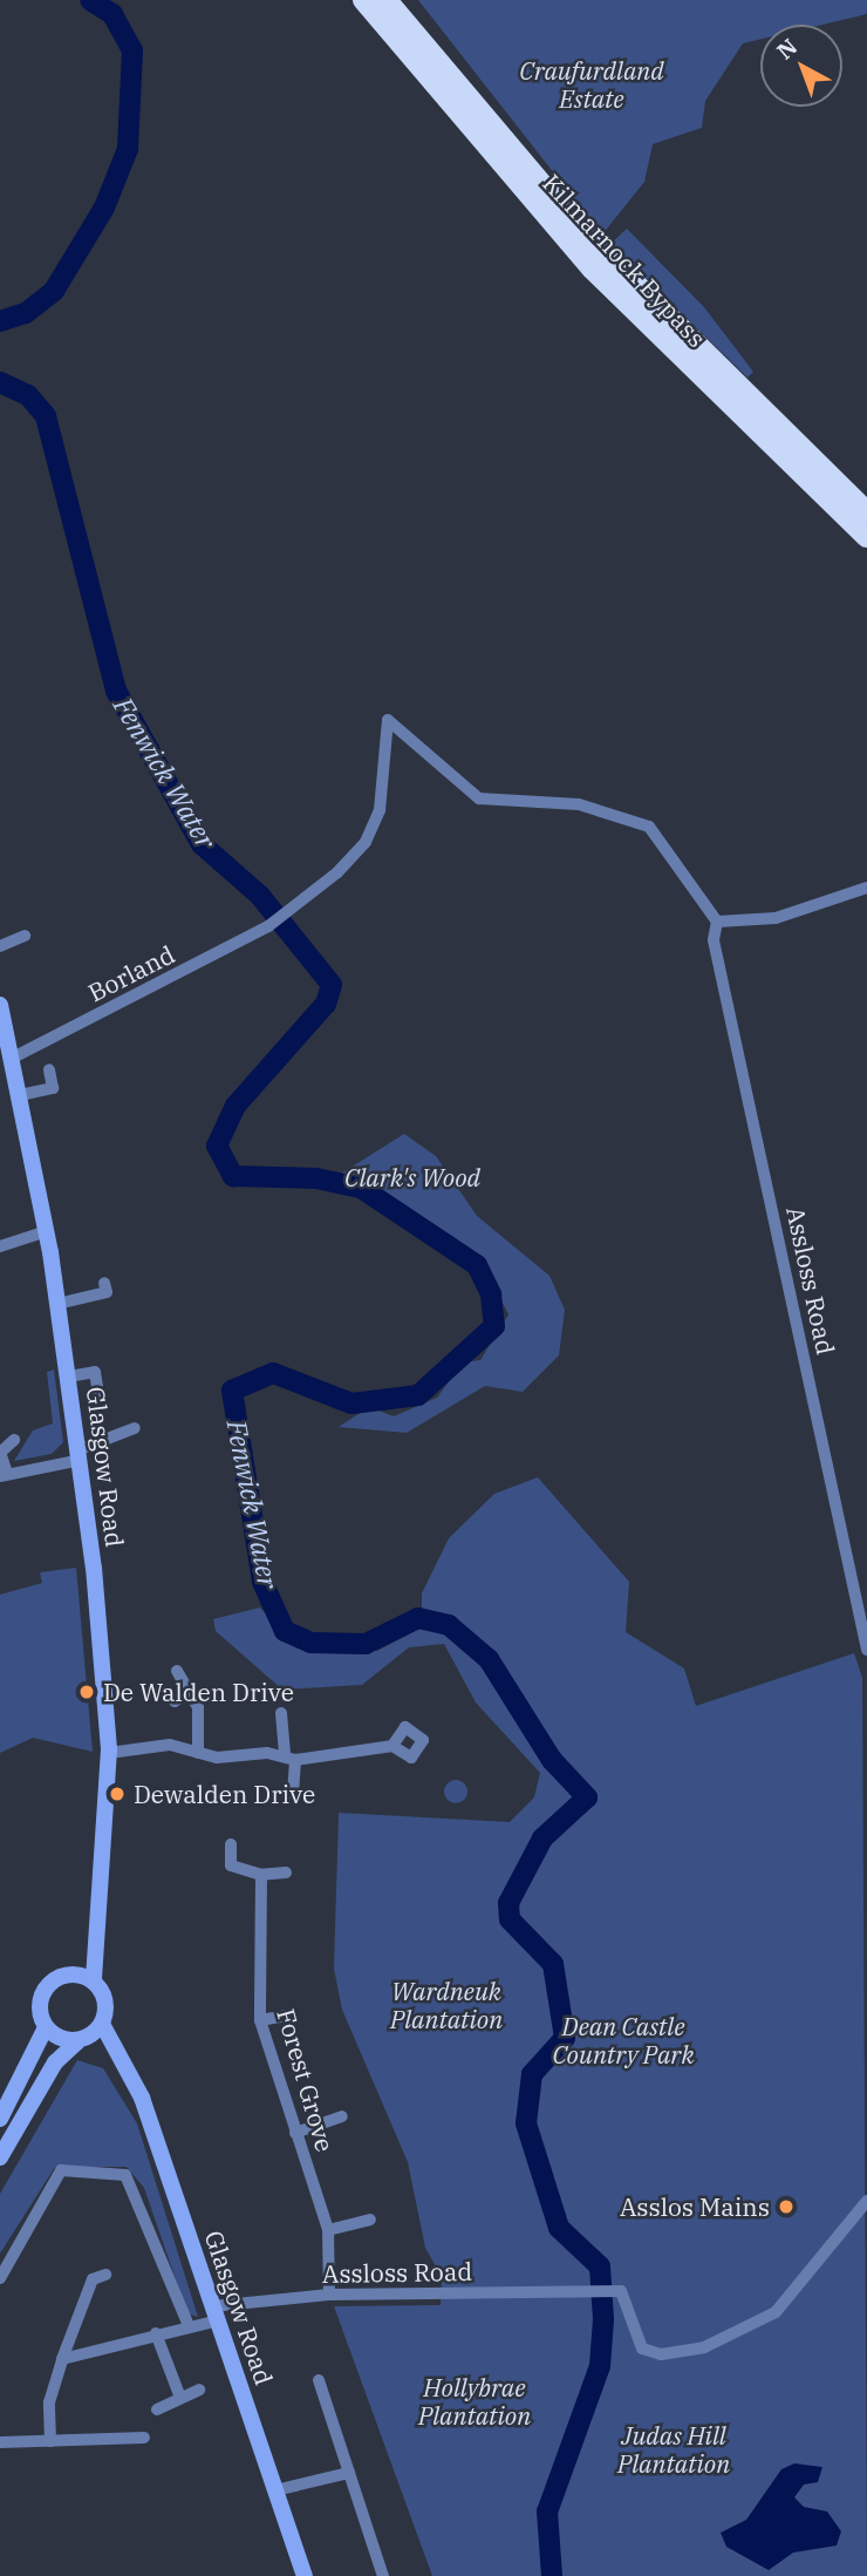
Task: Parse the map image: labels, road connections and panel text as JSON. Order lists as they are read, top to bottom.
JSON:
{
  "streets": {
    "highway": ["Kilmarnock Bypass"],
    "main road": ["Glasgow Road"],
    "street": ["Borland", "Assloss Road", "Forest Grove"]
  },
  "crossings": [
    ["Borland", "Assloss Road"],
    ["Borland", "Glasgow Road"],
    ["Assloss Road", "Glasgow Road"],
    ["Assloss Road", "Forest Grove"]
  ],
  "water": ["Fenwick Water"],
  "parks": [
    "Craufurdland Estate",
    "Clark's Wood",
    "Wardneuk Plantation",
    "Dean Castle Country Park",
    "Hollybrae Plantation",
    "Judas Hill Plantation"
  ],
  "places": ["De Walden Drive", "Dewalden Drive", "Asslos Mains"],
  "north": "top left"
}
